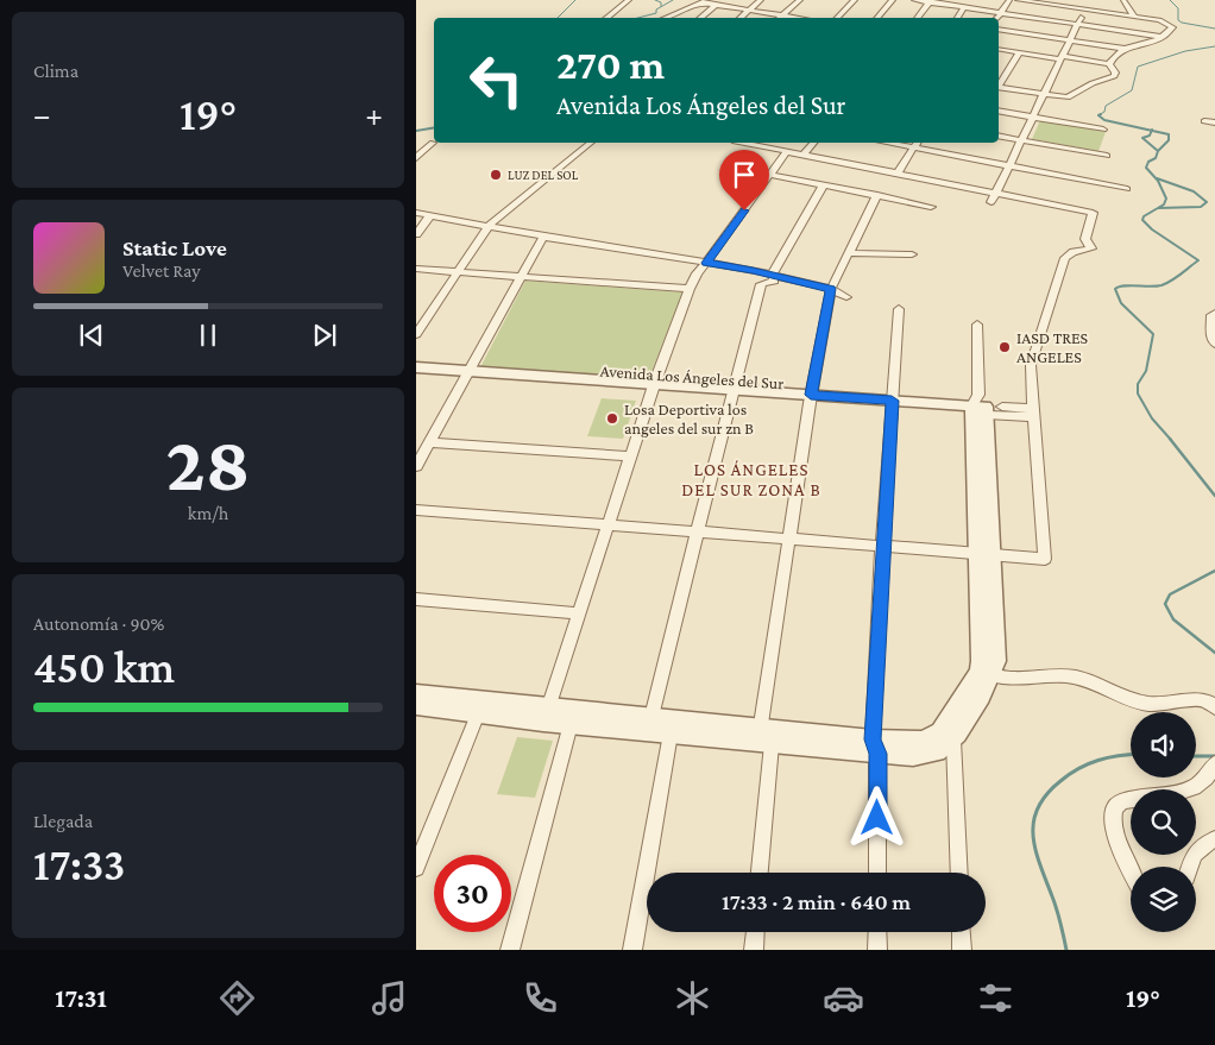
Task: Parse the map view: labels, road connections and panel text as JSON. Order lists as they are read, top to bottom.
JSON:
{
  "streets": {
    "street": ["Avenida Los Ángeles del Sur"]
  },
  "districts": ["LOS ÁNGELES DEL SUR ZONA B"],
  "places": ["LUZ DEL SOL", "IASD TRES ANGELES", "Losa Deportiva los angeles del sur zn B"],
  "page": {
    "tile": [
      "Clima",
      ["28", "km/h"],
      ["Autonomía · 90%", "450 km"],
      ["Llegada", "17:33"]
    ],
    "turn": ["270 m", "Avenida Los Ángeles del Sur"],
    "heat": ["−", "19°", "+"],
    "song": ["Static Love", "Velvet Ray"],
    "limit": "30",
    "trip": "17:33 · 2 min · 640 m",
    "tabs": ["17:31", "19°"]
  }
}
